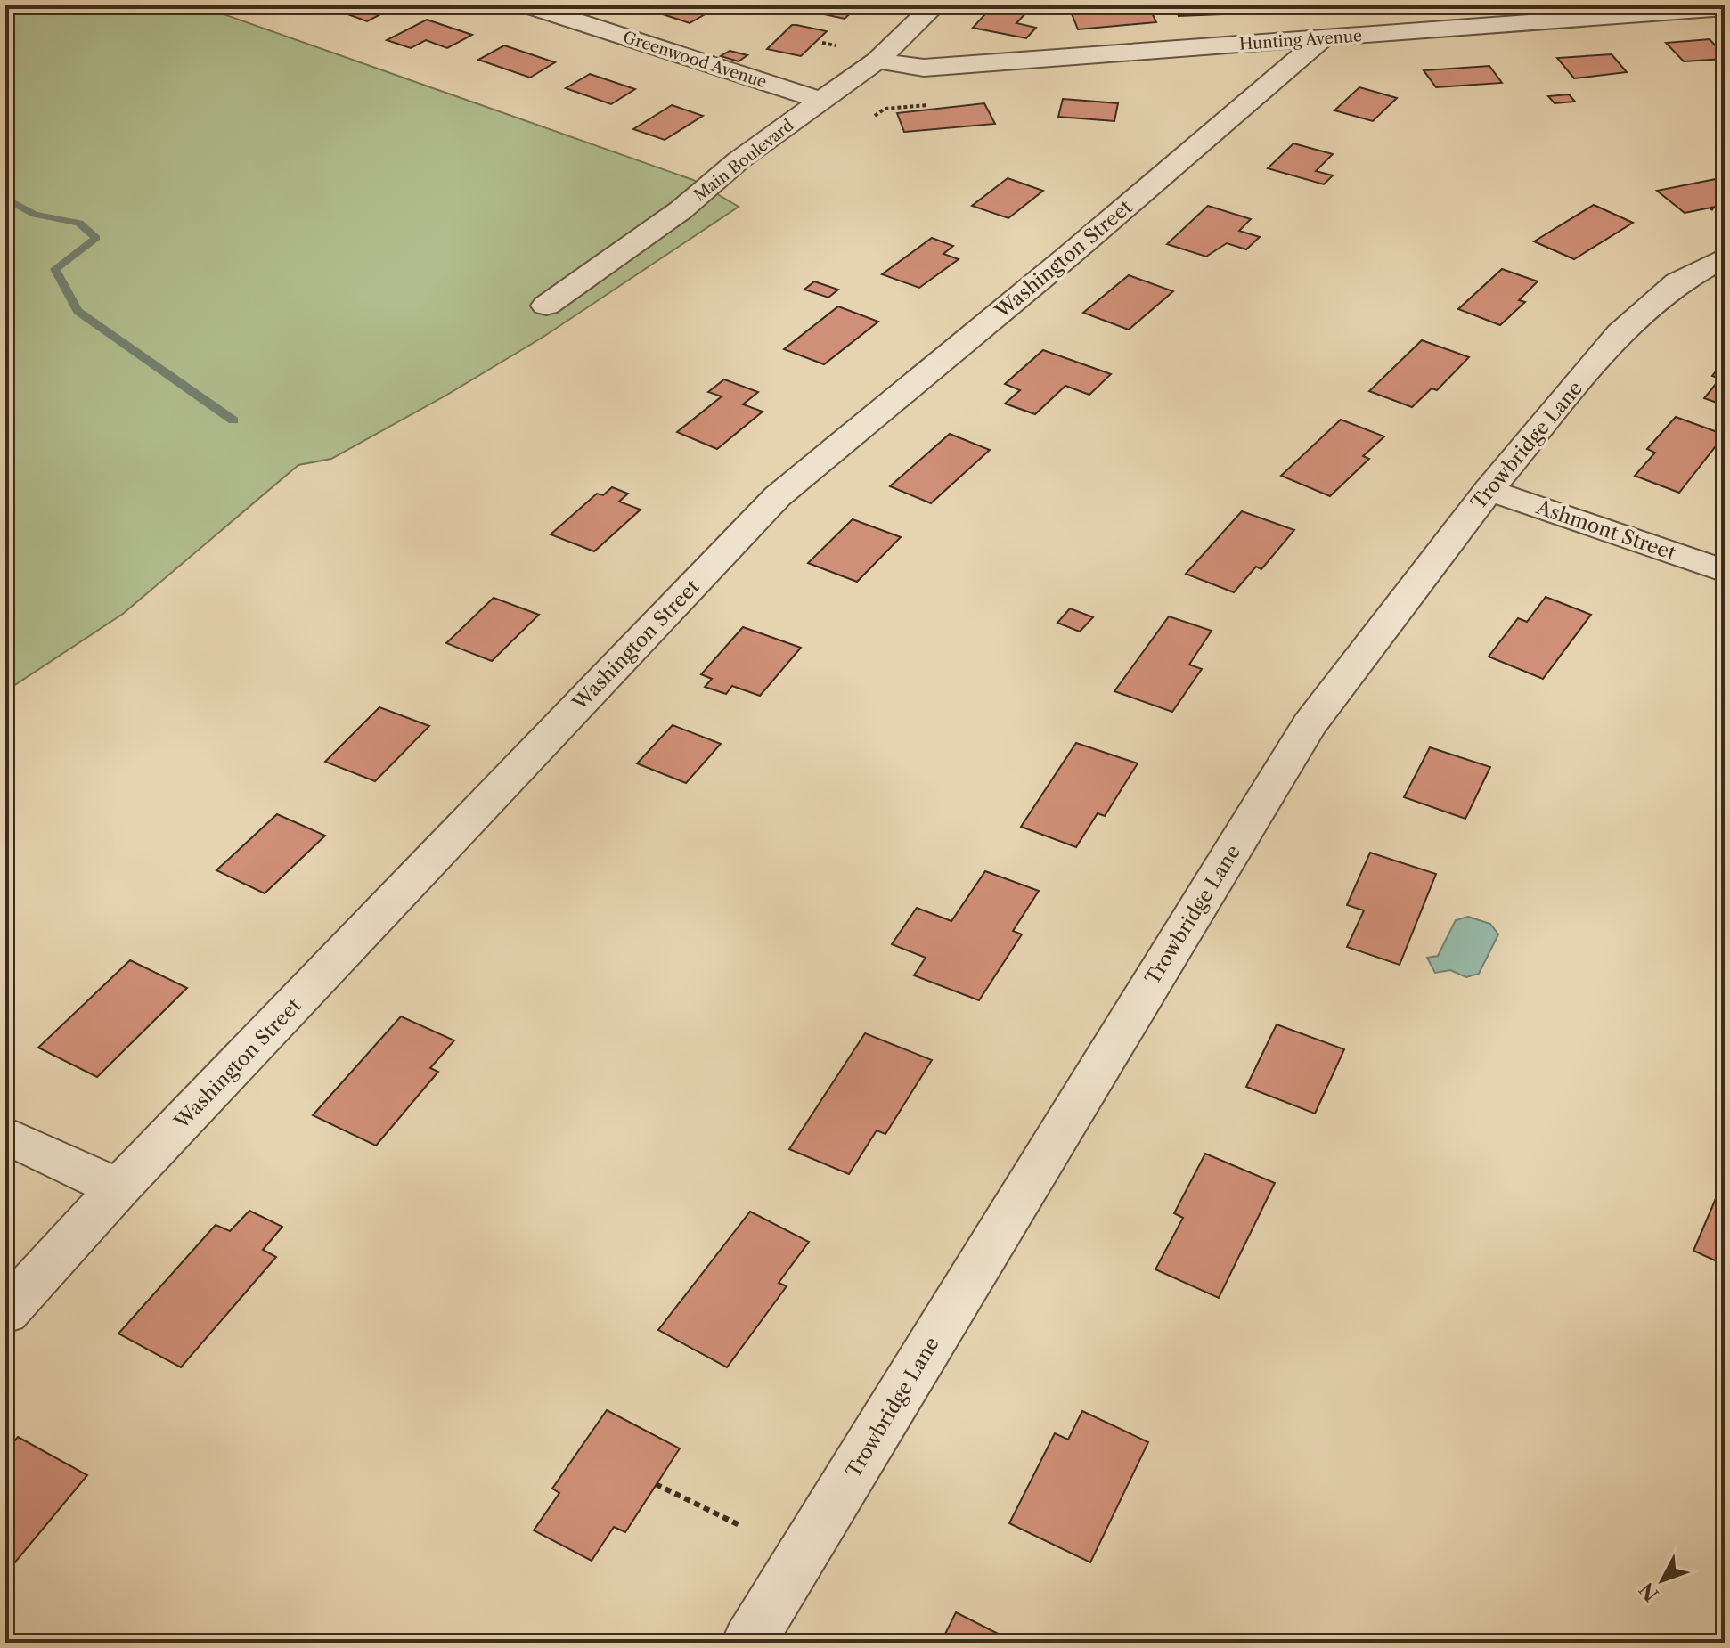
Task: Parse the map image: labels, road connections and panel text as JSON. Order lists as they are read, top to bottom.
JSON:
{
  "streets": {
    "street": [
      "Hunting Avenue",
      "Greenwood Avenue",
      "Main Boulevard",
      "Washington Street",
      "Trowbridge Lane",
      "Ashmont Street"
    ]
  },
  "crossings": [
    ["Hunting Avenue", "Main Boulevard"],
    ["Hunting Avenue", "Washington Street"],
    ["Greenwood Avenue", "Main Boulevard"],
    ["Trowbridge Lane", "Ashmont Street"]
  ],
  "north": "bottom left"
}
